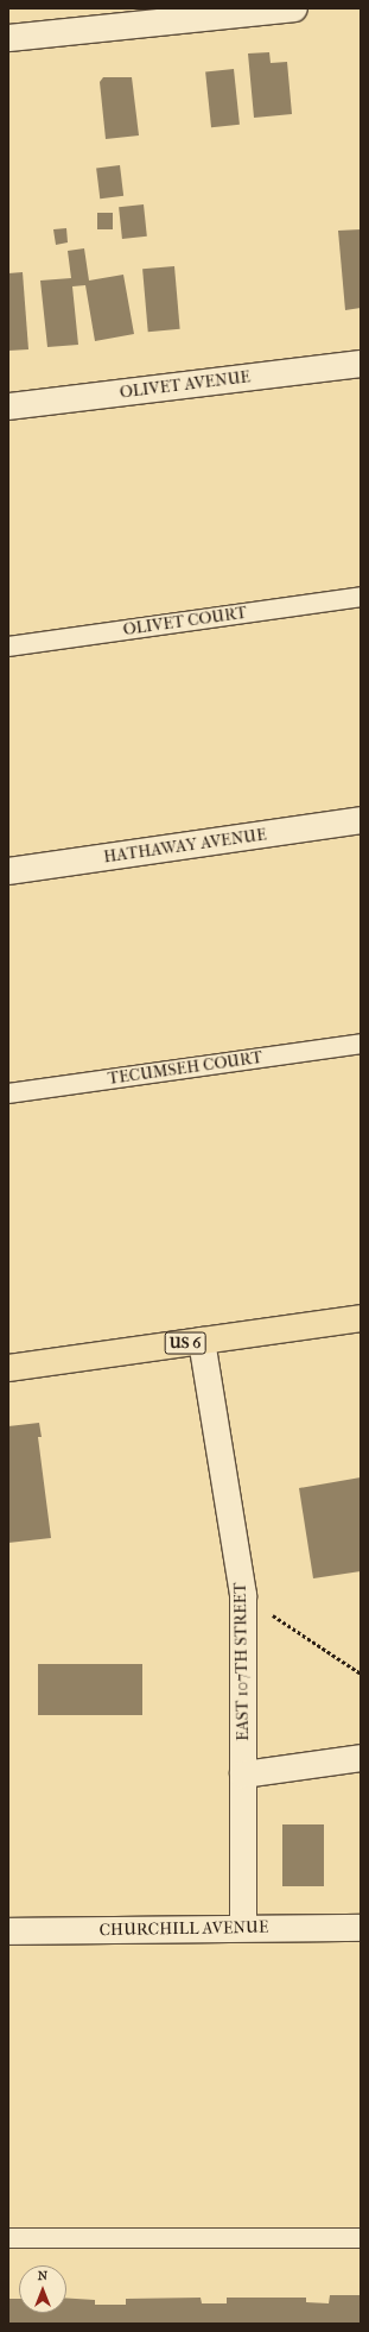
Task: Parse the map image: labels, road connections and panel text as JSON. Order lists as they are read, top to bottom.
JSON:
{
  "streets": {
    "main road": ["US 6"],
    "street": [
      "OLIVET AVENUE",
      "HATHAWAY AVENUE",
      "EAST 107TH STREET",
      "CHURCHILL AVENUE"
    ],
    "lane": ["OLIVET COURT", "TECUMSEH COURT"]
  },
  "crossings": [
    ["US 6", "EAST 107TH STREET"],
    ["EAST 107TH STREET", "CHURCHILL AVENUE"]
  ],
  "north": "top"
}
